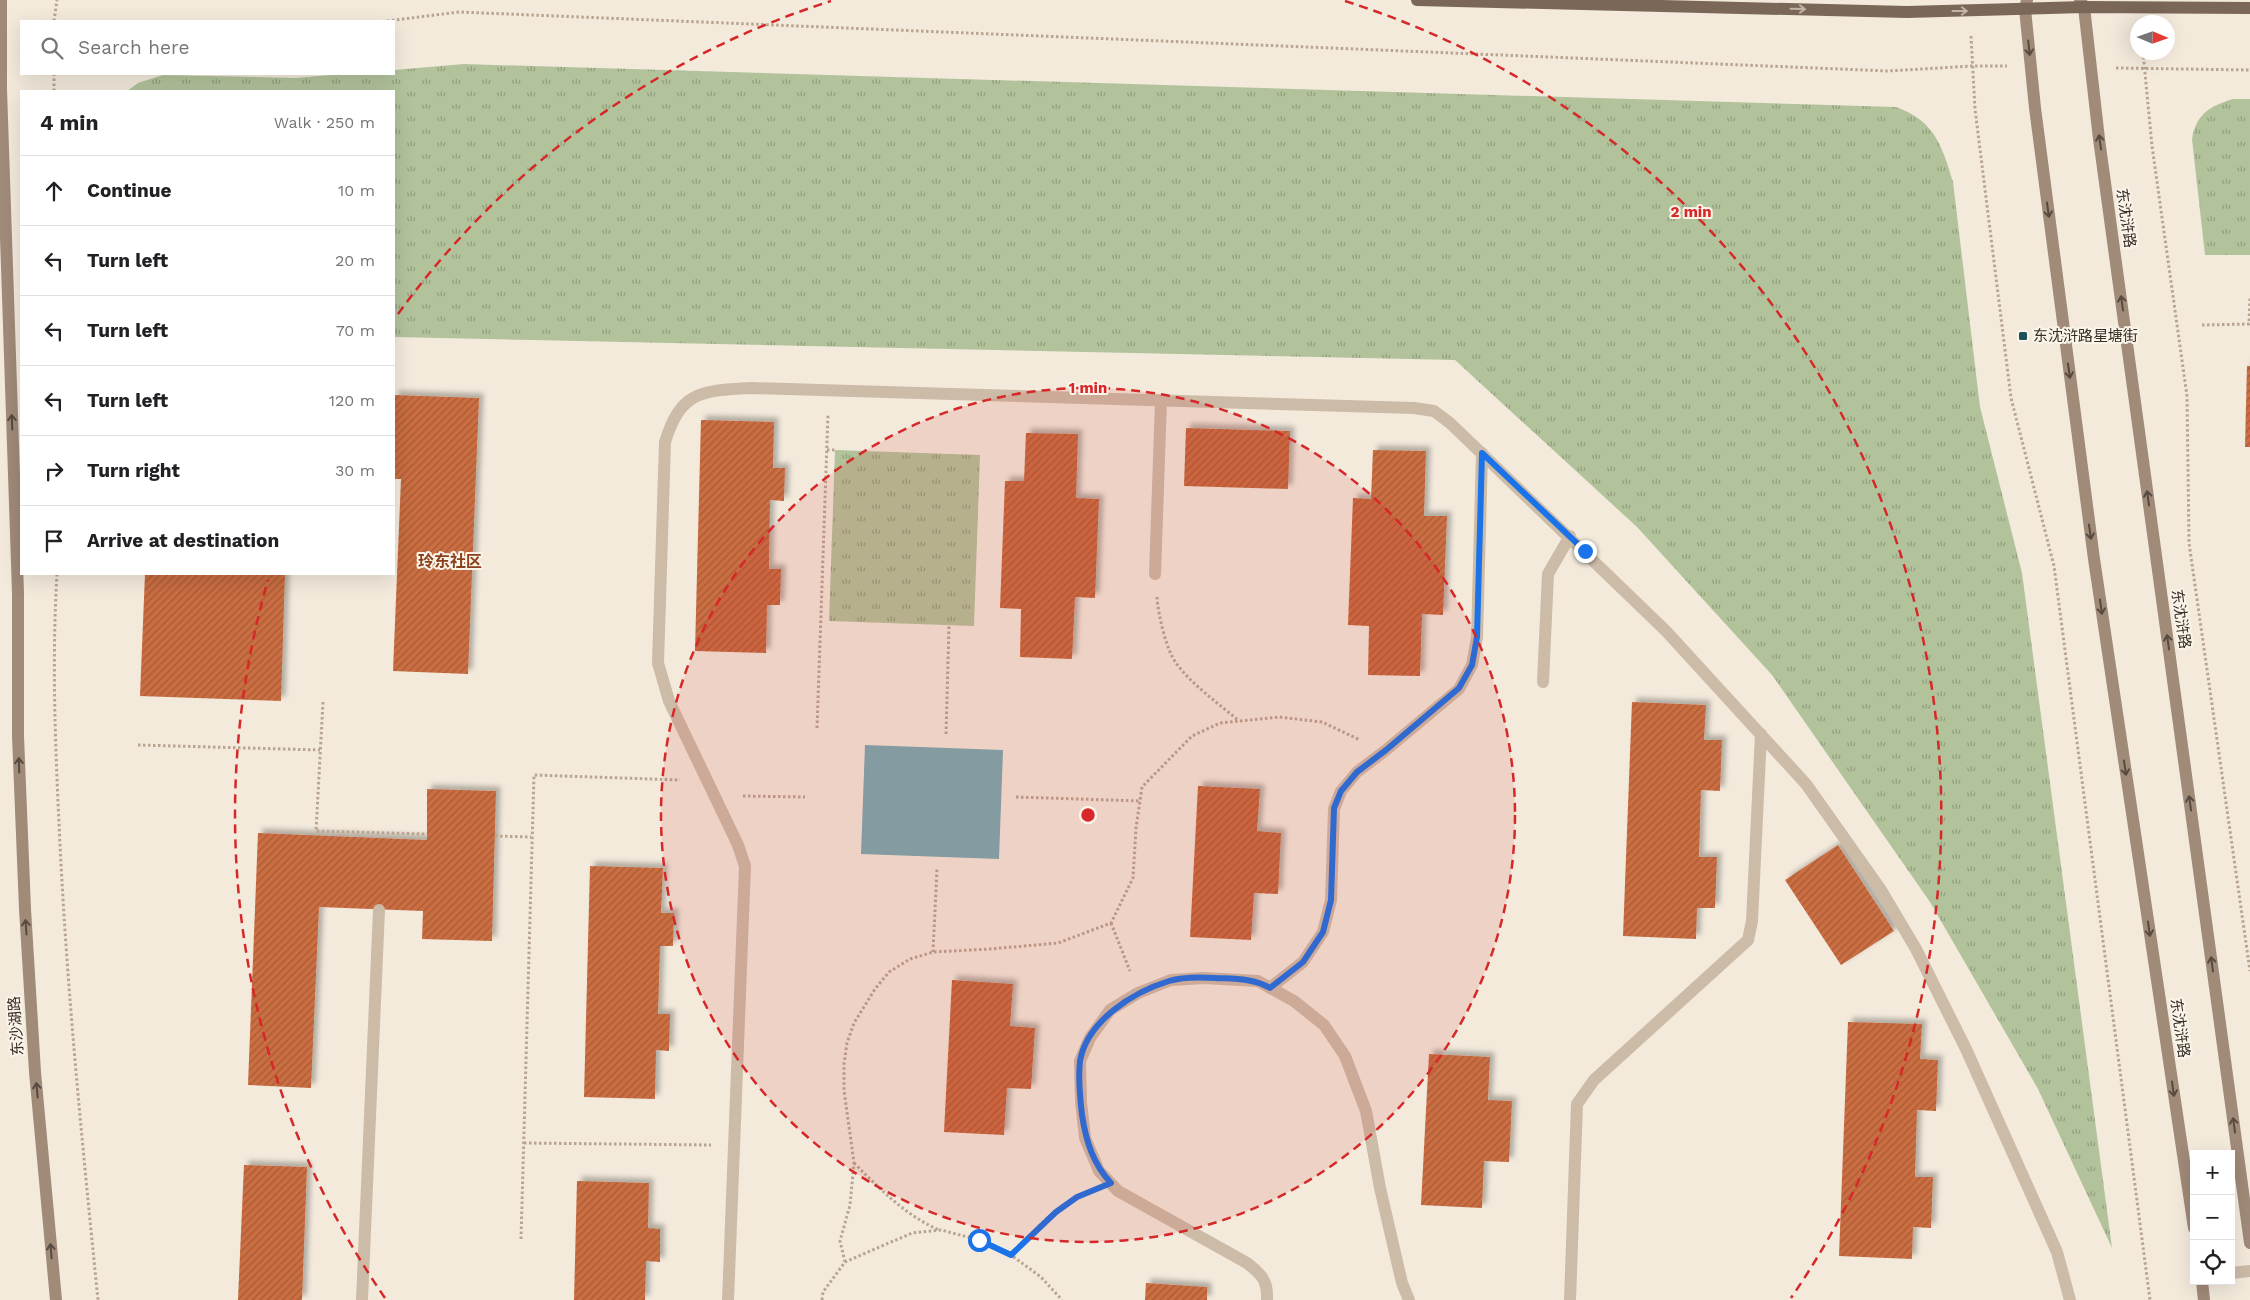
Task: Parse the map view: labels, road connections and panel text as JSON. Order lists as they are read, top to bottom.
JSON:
{
  "streets": {
    "main road": ["东沈浒路", "东沙湖路"]
  },
  "one_way": ["东沙湖路"],
  "districts": ["玲东社区"],
  "places": {
    "transit": ["东沈浒路星塘街"]
  },
  "north": "right",
  "page": {
    "search": "Search here",
    "heading": ["4 min", "Walk · 250 m"],
    "list": [
      ["Continue", "10 m"],
      ["Turn left", "20 m"],
      ["Turn left", "70 m"],
      ["Turn left", "120 m"],
      ["Turn right", "30 m"],
      "Arrive at destination"
    ],
    "map_buttons": ["+", "−"]
  },
  "rings": ["2 min", "1 min"]
}
